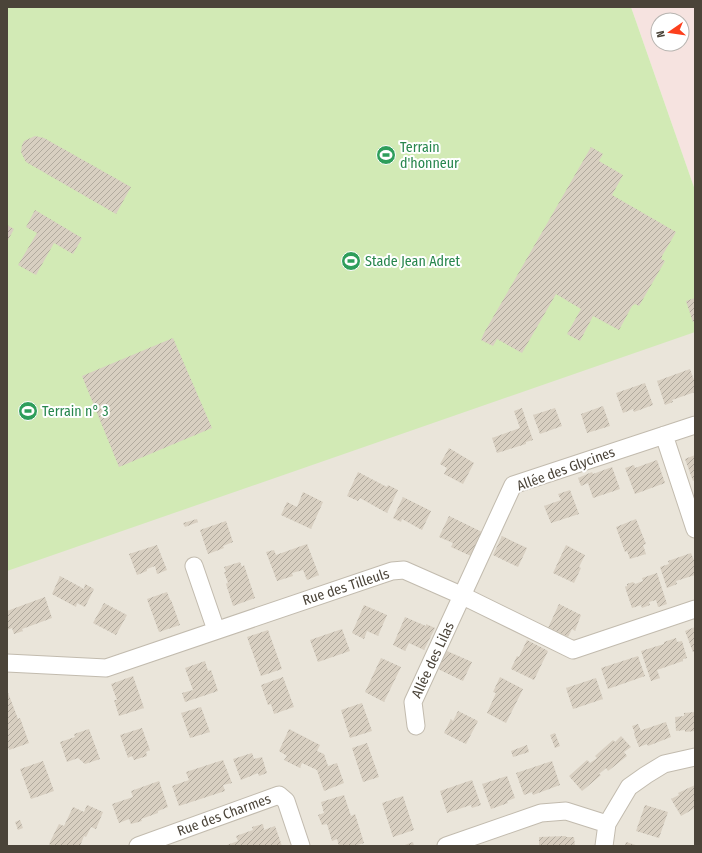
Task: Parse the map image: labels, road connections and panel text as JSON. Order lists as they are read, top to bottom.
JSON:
{
  "streets": {
    "street": [
      "Allée des Glycines",
      "Rue des Tilleuls",
      "Allée des Lilas",
      "Rue des Charmes"
    ]
  },
  "crossings": [
    ["Allée des Glycines", "Rue des Tilleuls"],
    ["Allée des Glycines", "Allée des Lilas"],
    ["Rue des Tilleuls", "Allée des Lilas"]
  ],
  "places": {
    "sports": ["Terrain d'honneur", "Stade Jean Adret", "Terrain n° 3"]
  },
  "north": "left"
}
